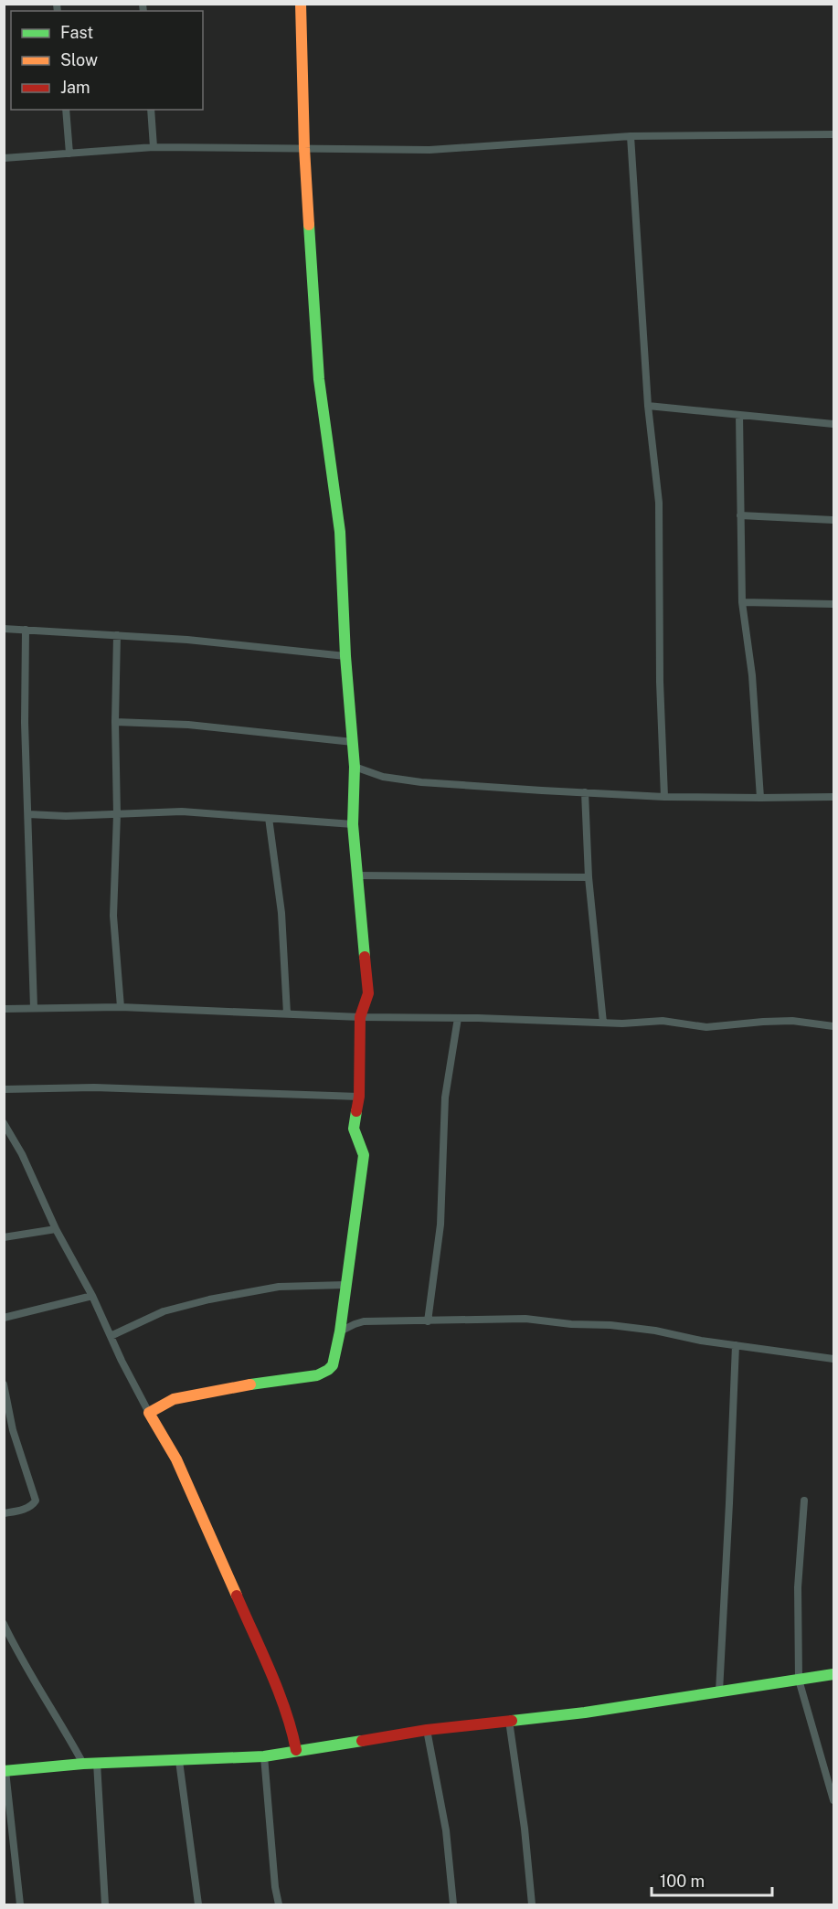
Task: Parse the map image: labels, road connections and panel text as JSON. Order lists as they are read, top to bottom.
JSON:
{
  "legend": ["Fast", "Slow", "Jam"],
  "scale_bar": "100 m"
}
